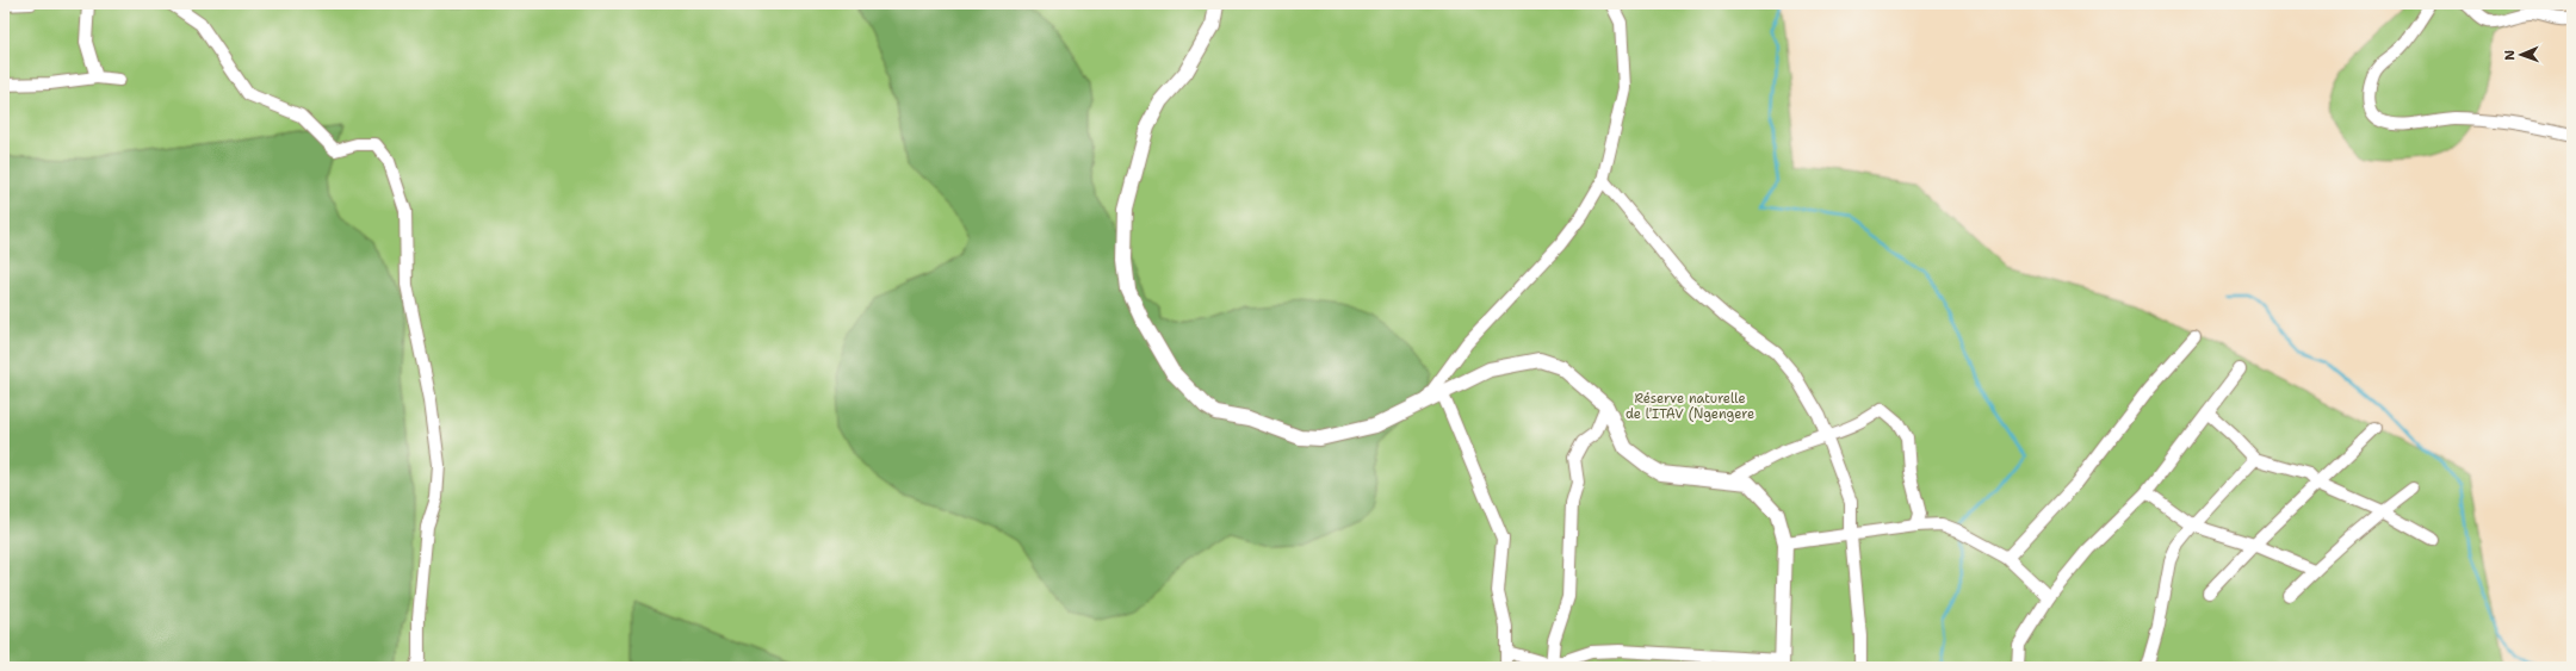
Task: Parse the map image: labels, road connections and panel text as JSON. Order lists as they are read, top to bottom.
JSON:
{
  "parks": ["Réserve naturelle de l'ITAV (Ngengere"],
  "north": "left"
}
